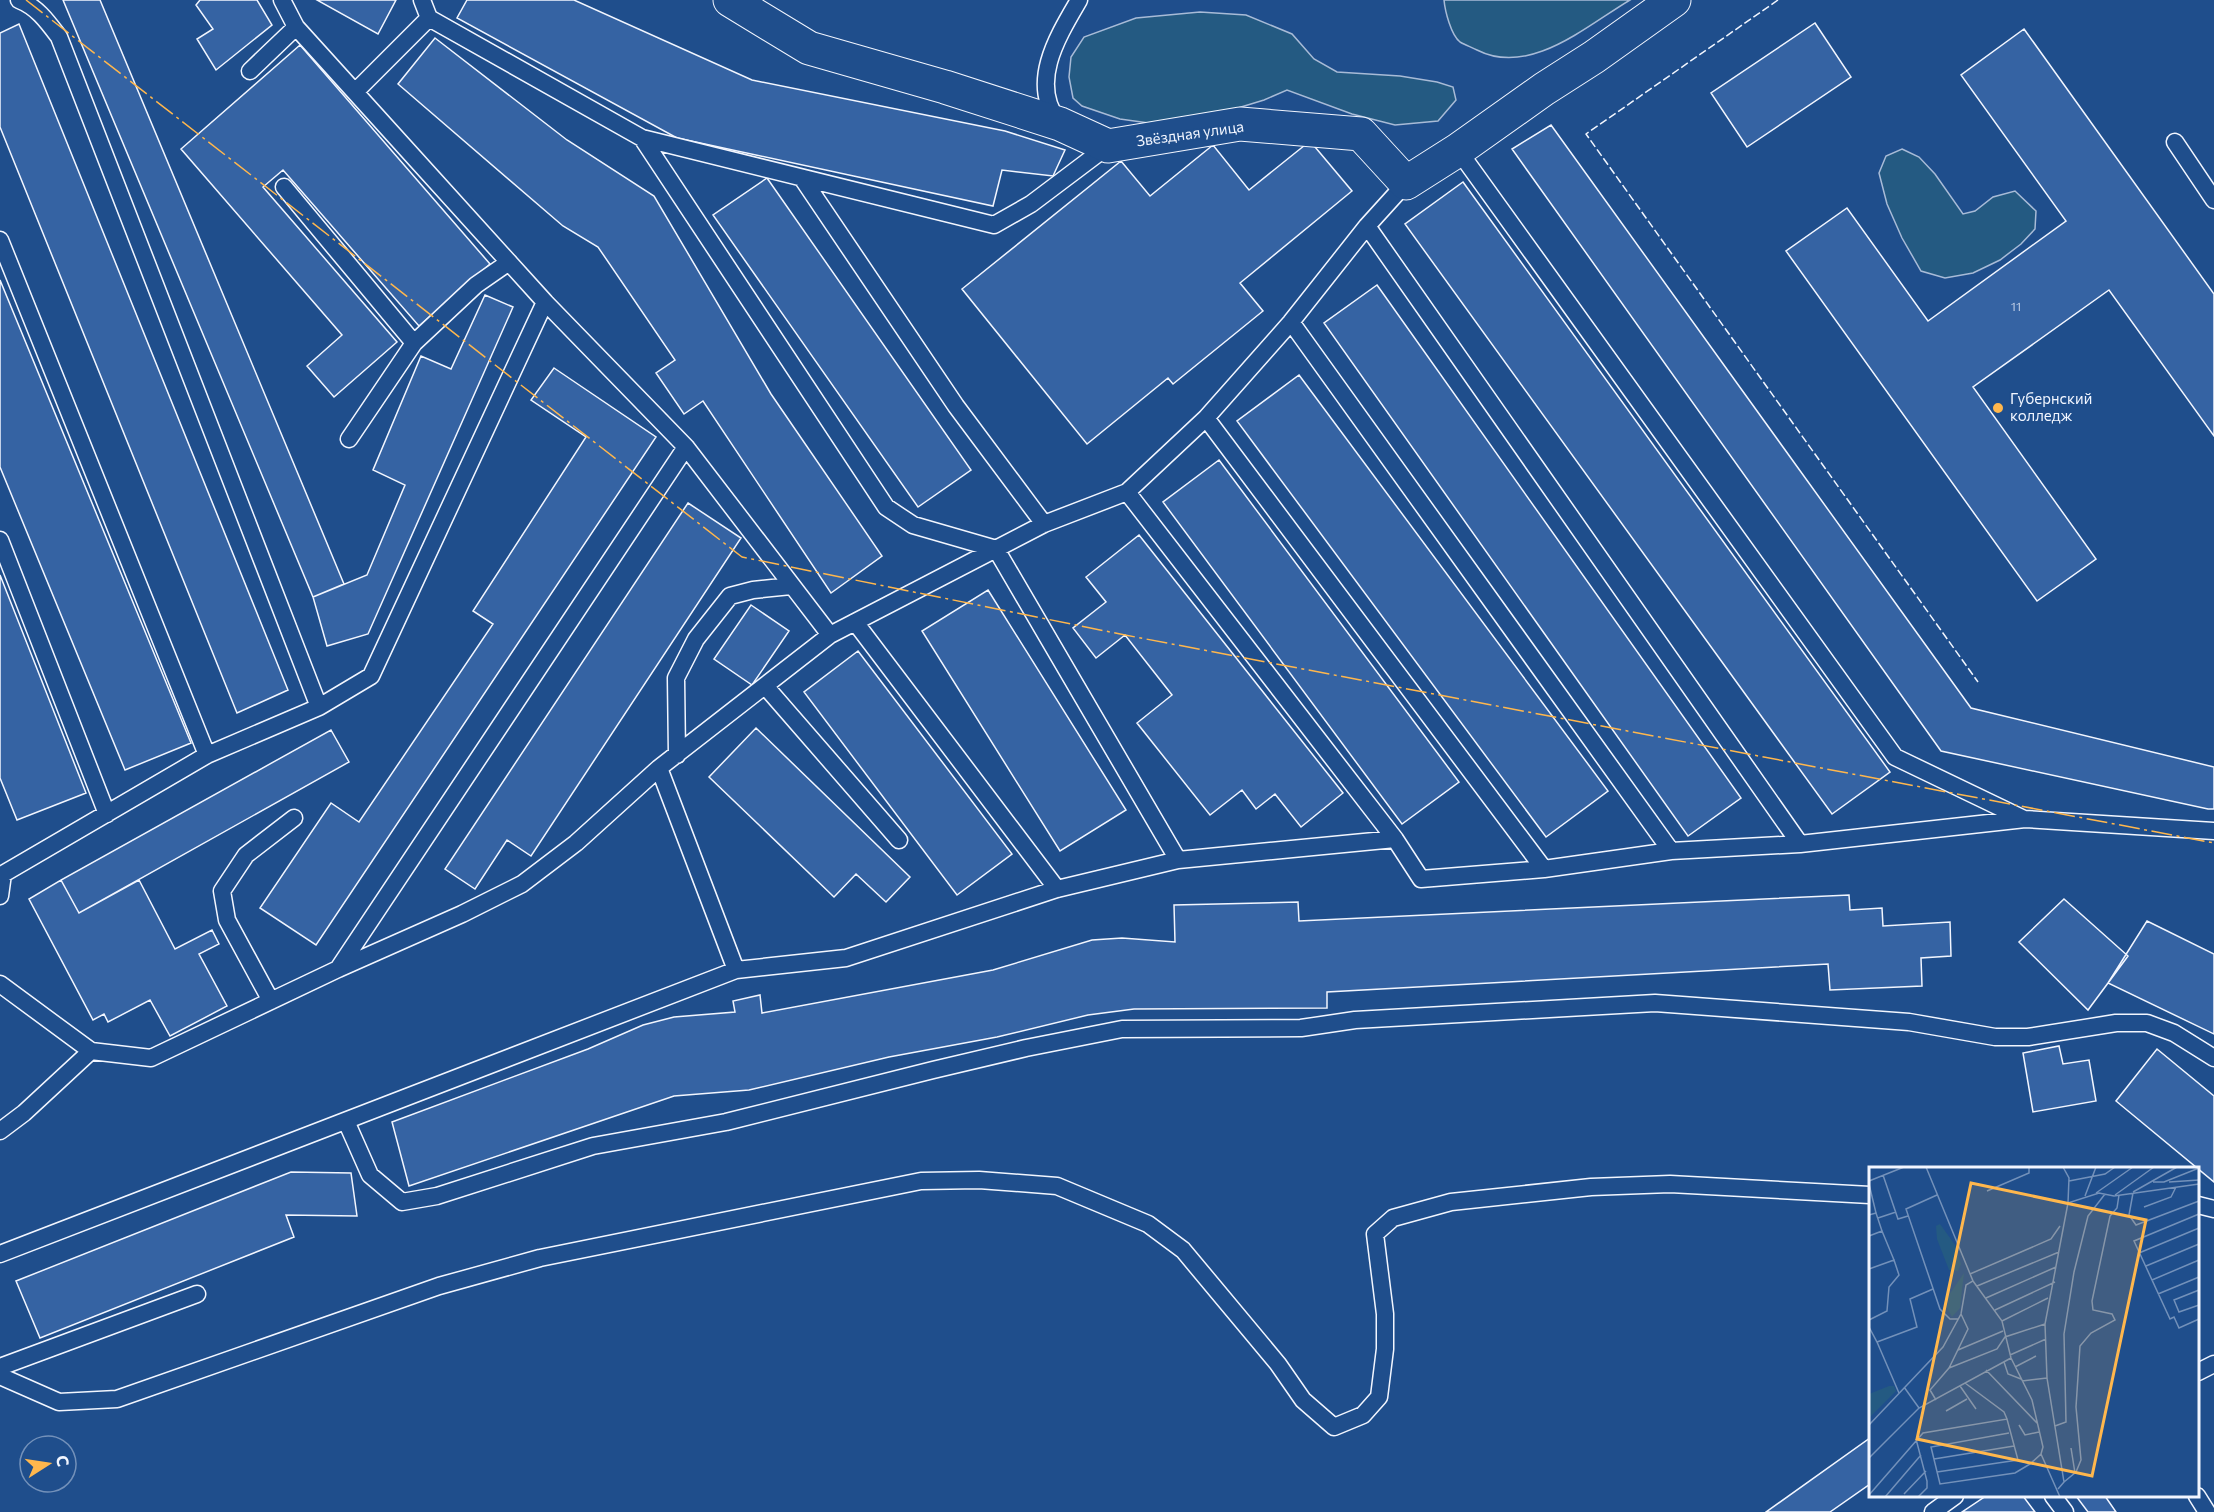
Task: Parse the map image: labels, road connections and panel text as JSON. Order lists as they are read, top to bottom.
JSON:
{
  "streets": {
    "street": ["Звёздная улица"]
  },
  "places": ["Губернский колледж"],
  "house_numbers": ["11"],
  "north": "right"
}
